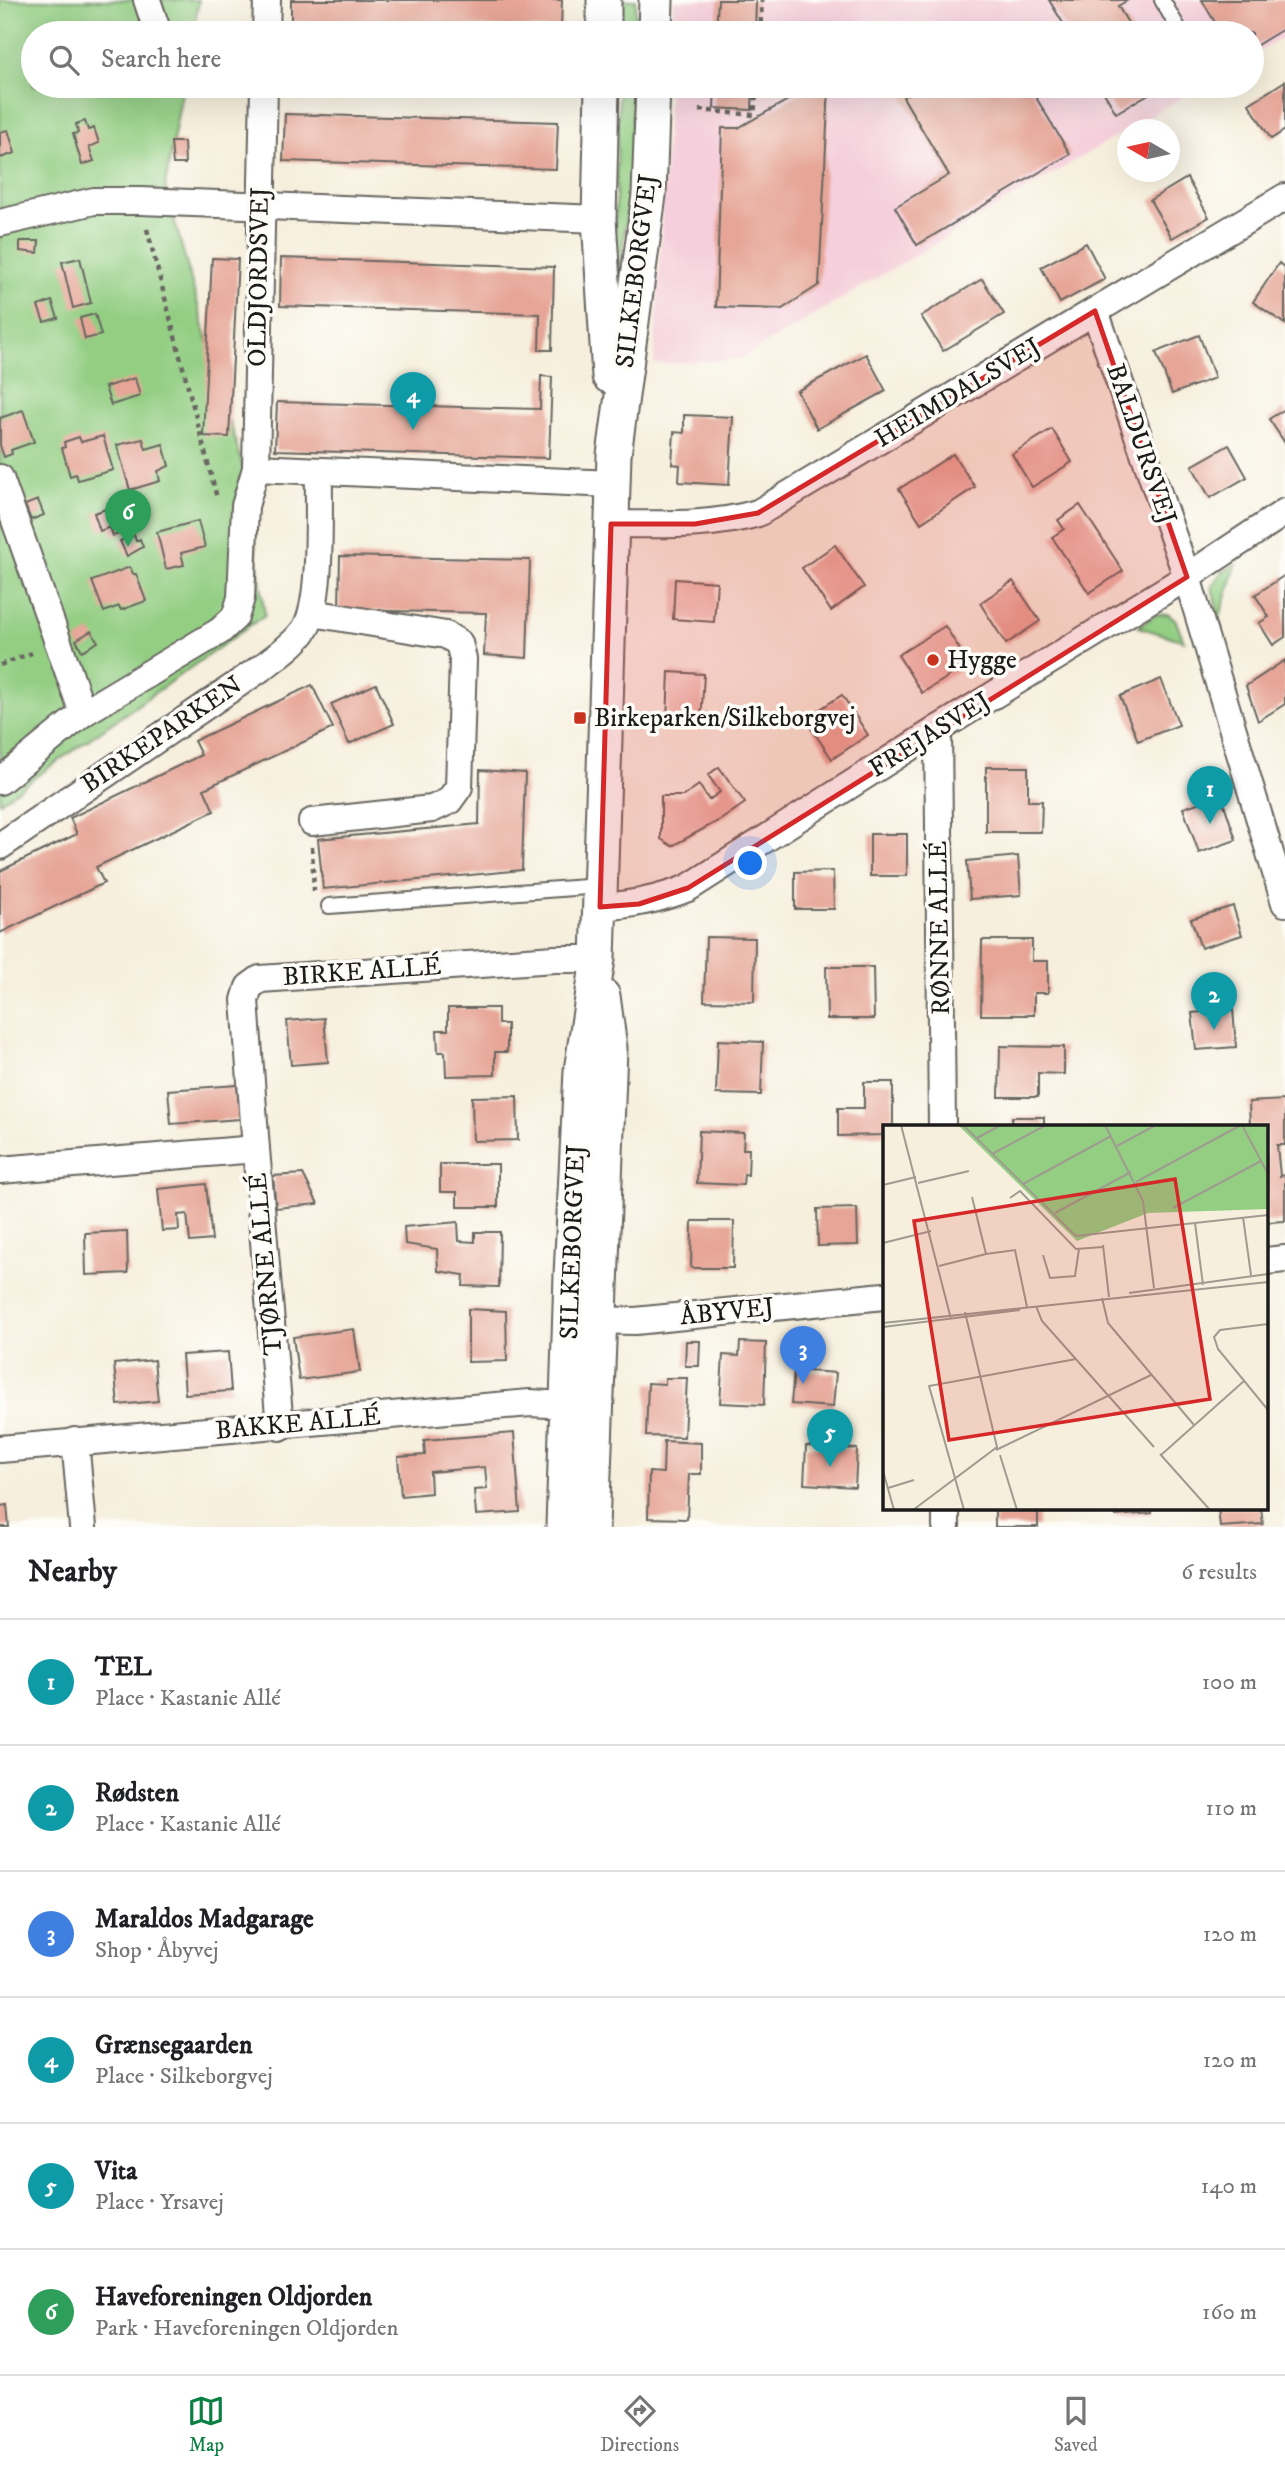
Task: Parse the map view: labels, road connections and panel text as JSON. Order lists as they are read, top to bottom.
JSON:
{
  "streets": {
    "street": [
      "SILKEBORGVEJ",
      "OLDJORDSVEJ",
      "HEIMDALSVEJ",
      "BALDURSVEJ",
      "BIRKEPARKEN",
      "FREJASVEJ",
      "RØNNE ALLÉ",
      "BIRKE ALLÉ",
      "TJØRNE ALLÉ",
      "ÅBYVEJ",
      "BAKKE ALLÉ"
    ]
  },
  "crossings": [
    ["SILKEBORGVEJ", "OLDJORDSVEJ"],
    ["SILKEBORGVEJ", "HEIMDALSVEJ"],
    ["SILKEBORGVEJ", "FREJASVEJ"],
    ["SILKEBORGVEJ", "BIRKE ALLÉ"],
    ["SILKEBORGVEJ", "ÅBYVEJ"],
    ["SILKEBORGVEJ", "BAKKE ALLÉ"],
    ["HEIMDALSVEJ", "BALDURSVEJ"],
    ["BALDURSVEJ", "FREJASVEJ"],
    ["FREJASVEJ", "RØNNE ALLÉ"],
    ["BIRKE ALLÉ", "TJØRNE ALLÉ"],
    ["TJØRNE ALLÉ", "BAKKE ALLÉ"]
  ],
  "places": {
    "other": ["Hygge"],
    "transit": ["Birkeparken/Silkeborgvej"]
  },
  "north": "left",
  "page": {
    "search": "Search here",
    "pins": [
      "4",
      "6",
      "1",
      "2",
      "3",
      "5"
    ],
    "heading": ["Nearby", "6 results"],
    "list": [
      {
        "mark": "1",
        "name": "TEL",
        "note": "Place · Kastanie Allé",
        "value": "100 m"
      },
      {
        "mark": "2",
        "name": "Rødsten",
        "note": "Place · Kastanie Allé",
        "value": "110 m"
      },
      {
        "mark": "3",
        "name": "Maraldos Madgarage",
        "note": "Shop · Åbyvej",
        "value": "120 m"
      },
      {
        "mark": "4",
        "name": "Grænsegaarden",
        "note": "Place · Silkeborgvej",
        "value": "120 m"
      },
      {
        "mark": "5",
        "name": "Vita",
        "note": "Place · Yrsavej",
        "value": "140 m"
      },
      {
        "mark": "6",
        "name": "Haveforeningen Oldjorden",
        "note": "Park · Haveforeningen Oldjorden",
        "value": "160 m"
      }
    ],
    "nav": ["Map", "Directions", "Saved"]
  }
}
